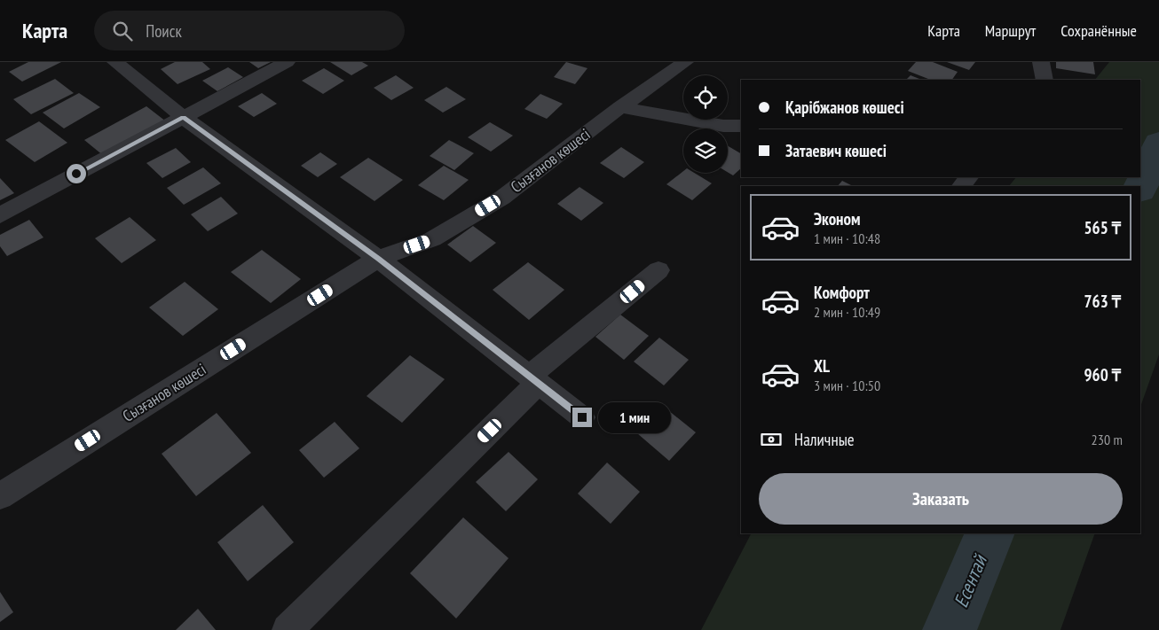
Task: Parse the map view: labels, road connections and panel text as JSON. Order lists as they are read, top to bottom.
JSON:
{
  "streets": {
    "street": ["Сызғанов көшесі"]
  },
  "water": ["Есентай"],
  "page": {
    "header": "Карта",
    "search": "Поиск",
    "nav": ["Карта", "Маршрут", "Сохранённые"],
    "banner": ["Қарібжанов көшесі", "Затаевич көшесі"],
    "list": [
      {
        "name": "Эконом",
        "note": "1 мин · 10:48",
        "value": "565 ₸"
      },
      {
        "name": "Комфорт",
        "note": "2 мин · 10:49",
        "value": "763 ₸"
      },
      {
        "name": "XL",
        "note": "3 мин · 10:50",
        "value": "960 ₸"
      }
    ],
    "bubble": "1 мин",
    "pay": ["Наличные", "230 m"],
    "buttons": "Заказать"
  }
}
